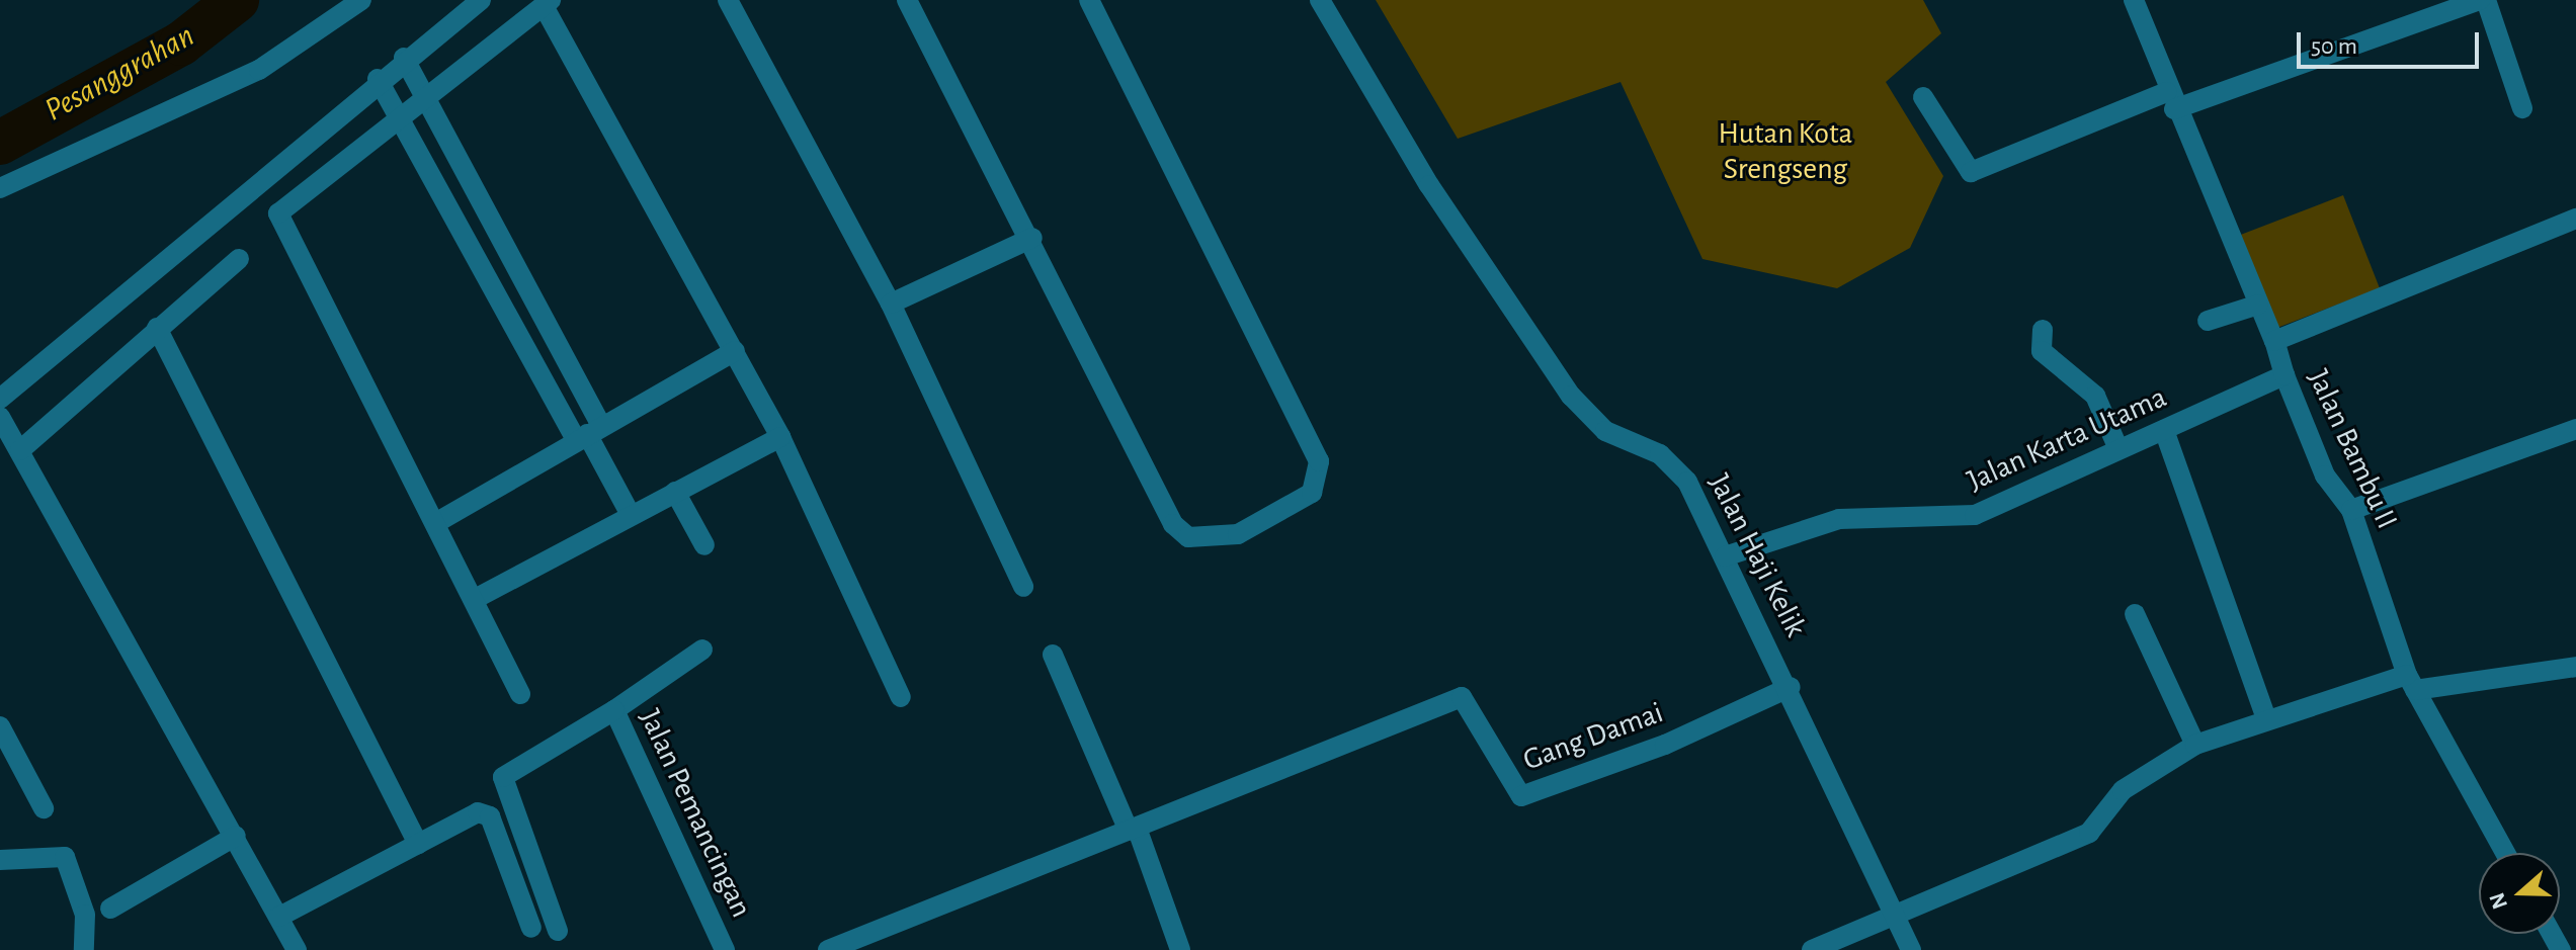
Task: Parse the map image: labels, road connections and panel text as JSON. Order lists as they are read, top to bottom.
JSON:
{
  "streets": {
    "street": [
      "Jalan Karta Utama",
      "Jalan Bambu II",
      "Jalan Haji Kelik",
      "Gang Damai",
      "Jalan Pemancingan"
    ]
  },
  "crossings": [
    ["Jalan Karta Utama", "Jalan Bambu II"],
    ["Jalan Karta Utama", "Jalan Haji Kelik"],
    ["Jalan Haji Kelik", "Gang Damai"]
  ],
  "water": ["Pesanggrahan"],
  "parks": ["Hutan Kota Srengseng"],
  "scale_bar": "50 m",
  "north": "left"
}
